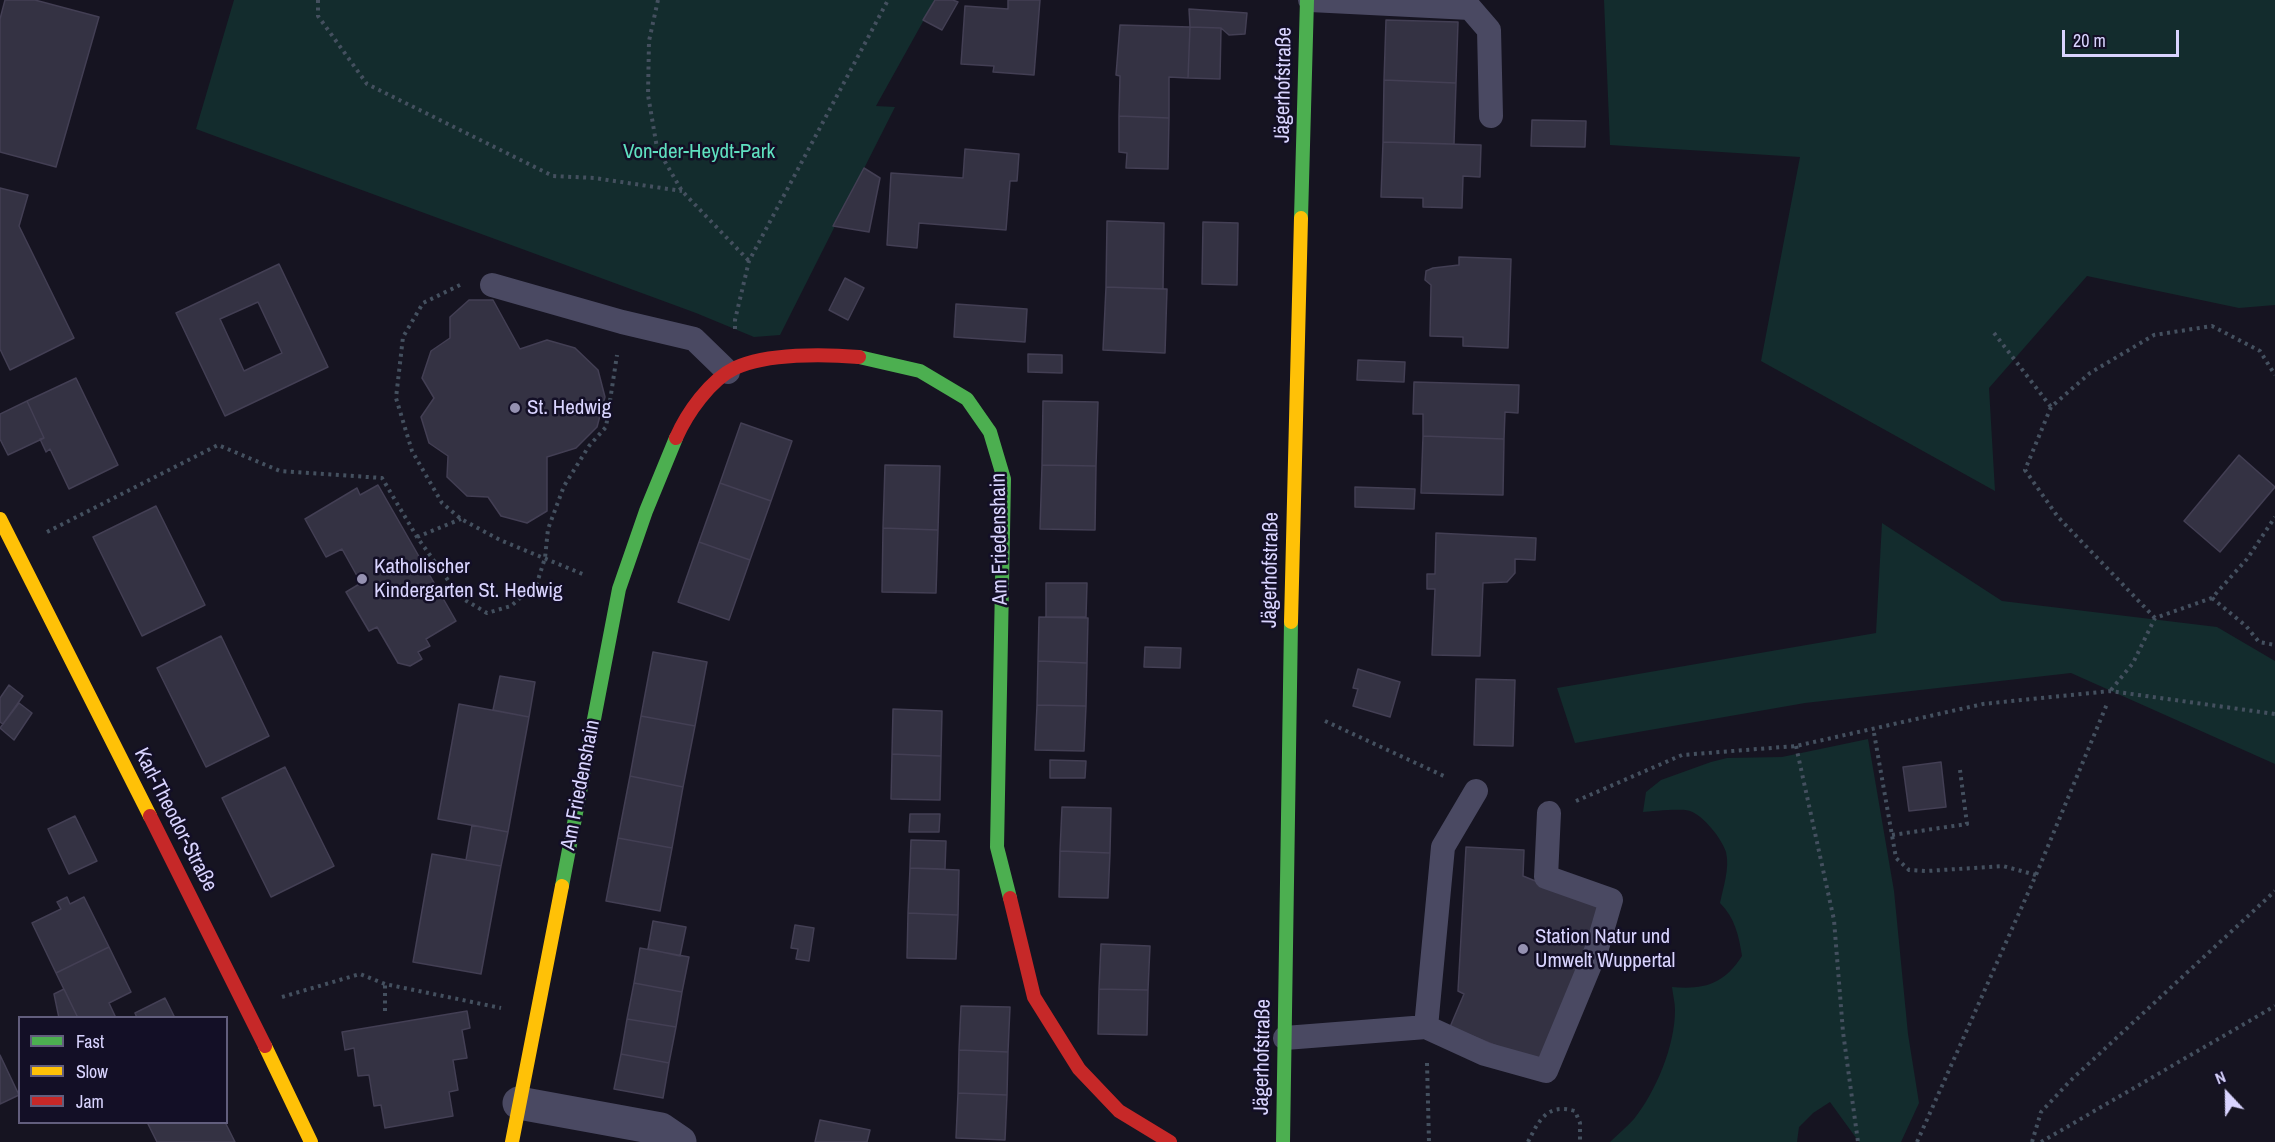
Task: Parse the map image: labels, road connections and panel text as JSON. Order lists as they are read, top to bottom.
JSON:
{
  "streets": {
    "street": ["Jägerhofstraße", "Am Friedenshain", "Karl-Theodor-Straße"]
  },
  "parks": ["Von-der-Heydt-Park"],
  "places": ["St. Hedwig", "Katholischer Kindergarten St. Hedwig", "Station Natur und Umwelt Wuppertal"],
  "legend": ["Fast", "Slow", "Jam"],
  "scale_bar": "20 m",
  "north": "top"
}
